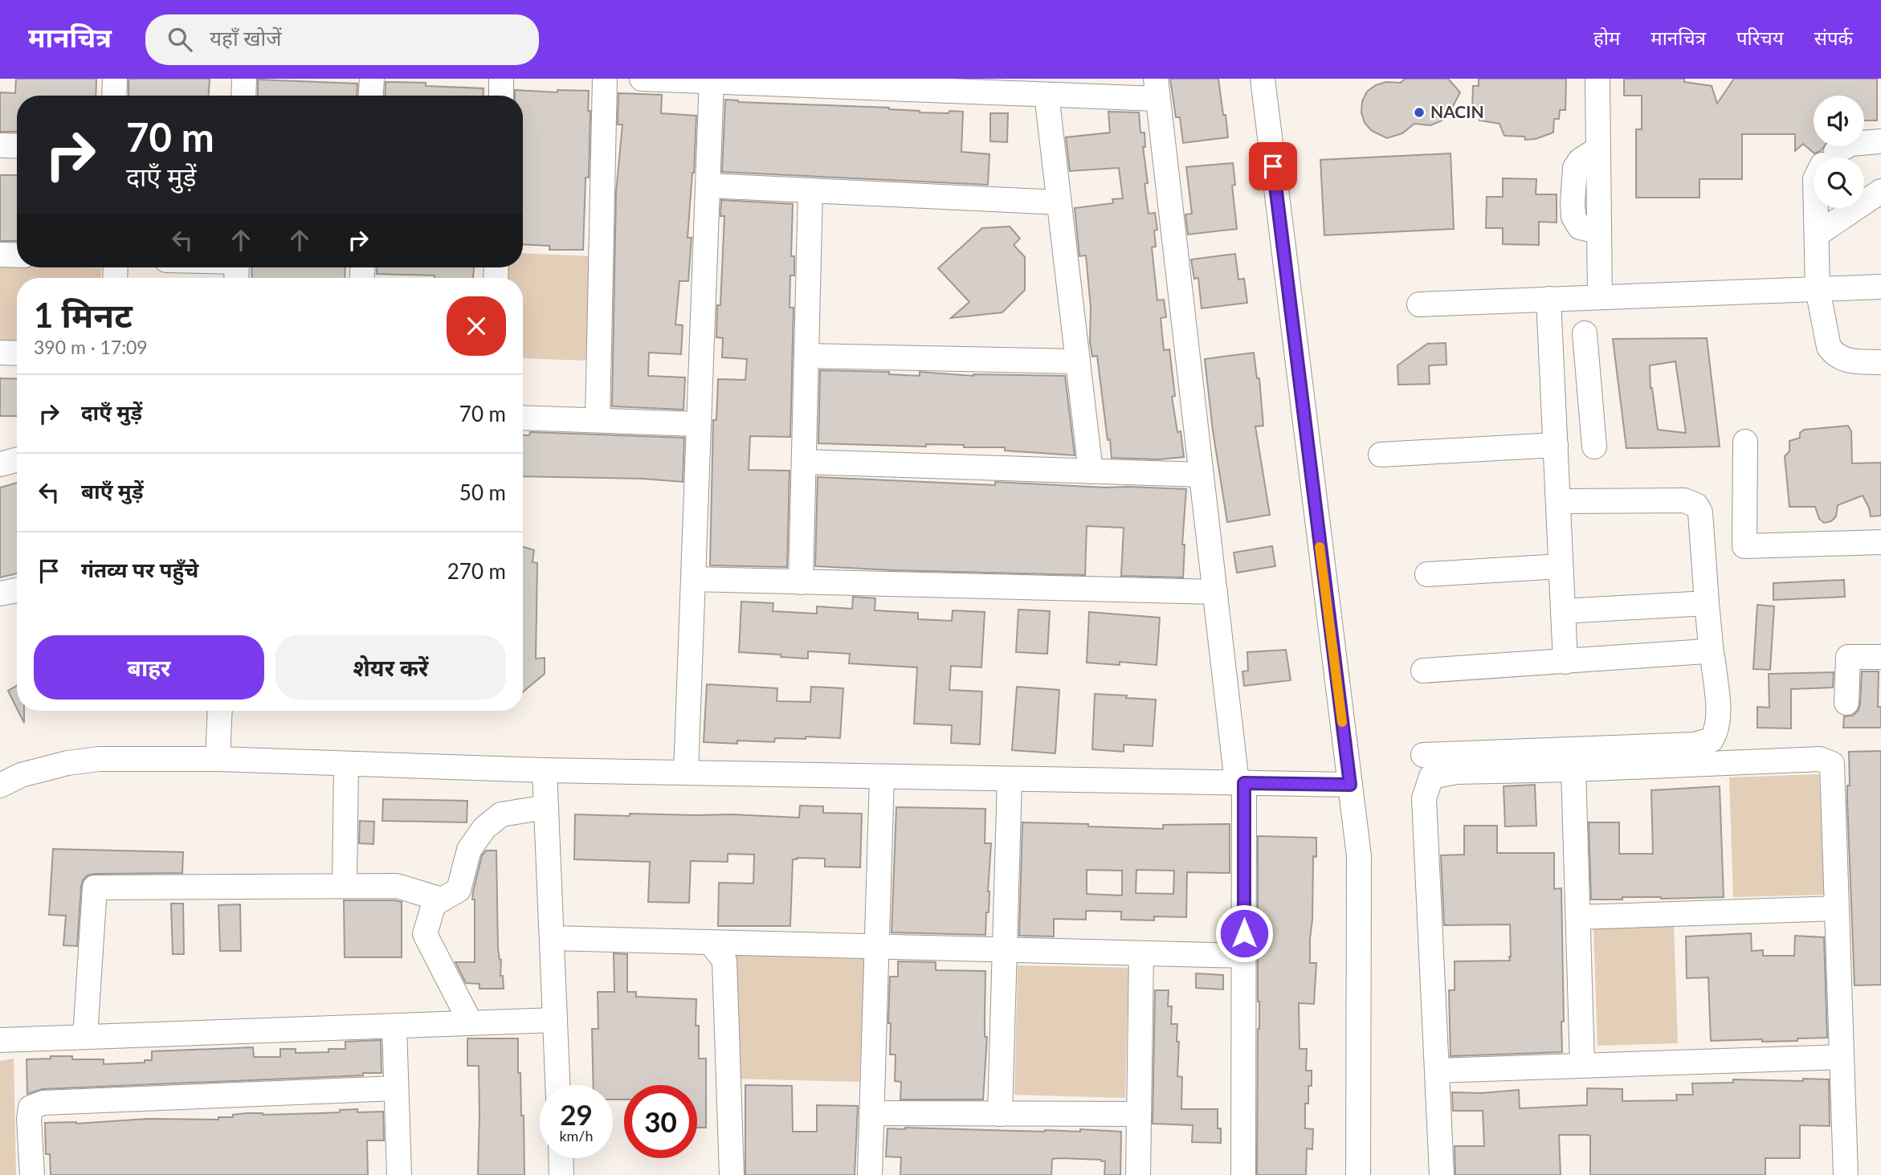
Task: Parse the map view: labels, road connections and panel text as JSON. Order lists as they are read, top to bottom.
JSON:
{
  "places": ["NACIN"],
  "page": {
    "header": "मानचित्र",
    "search": "यहाँ खोजें",
    "nav": [
      "होम",
      "मानचित्र",
      "परिचय",
      "संपर्क"
    ],
    "turn": ["70 m", "दाएँ मुड़ें"],
    "heading": ["1 मिनट", "390 m · 17:09"],
    "list": [
      {
        "name": "दाएँ मुड़ें",
        "value": "70 m"
      },
      {
        "name": "बाएँ मुड़ें",
        "value": "50 m"
      },
      {
        "name": "गंतव्य पर पहुँचे",
        "value": "270 m"
      }
    ],
    "buttons": ["बाहर", "शेयर करें"],
    "speed": "29 km/h",
    "limit": "30"
  }
}
